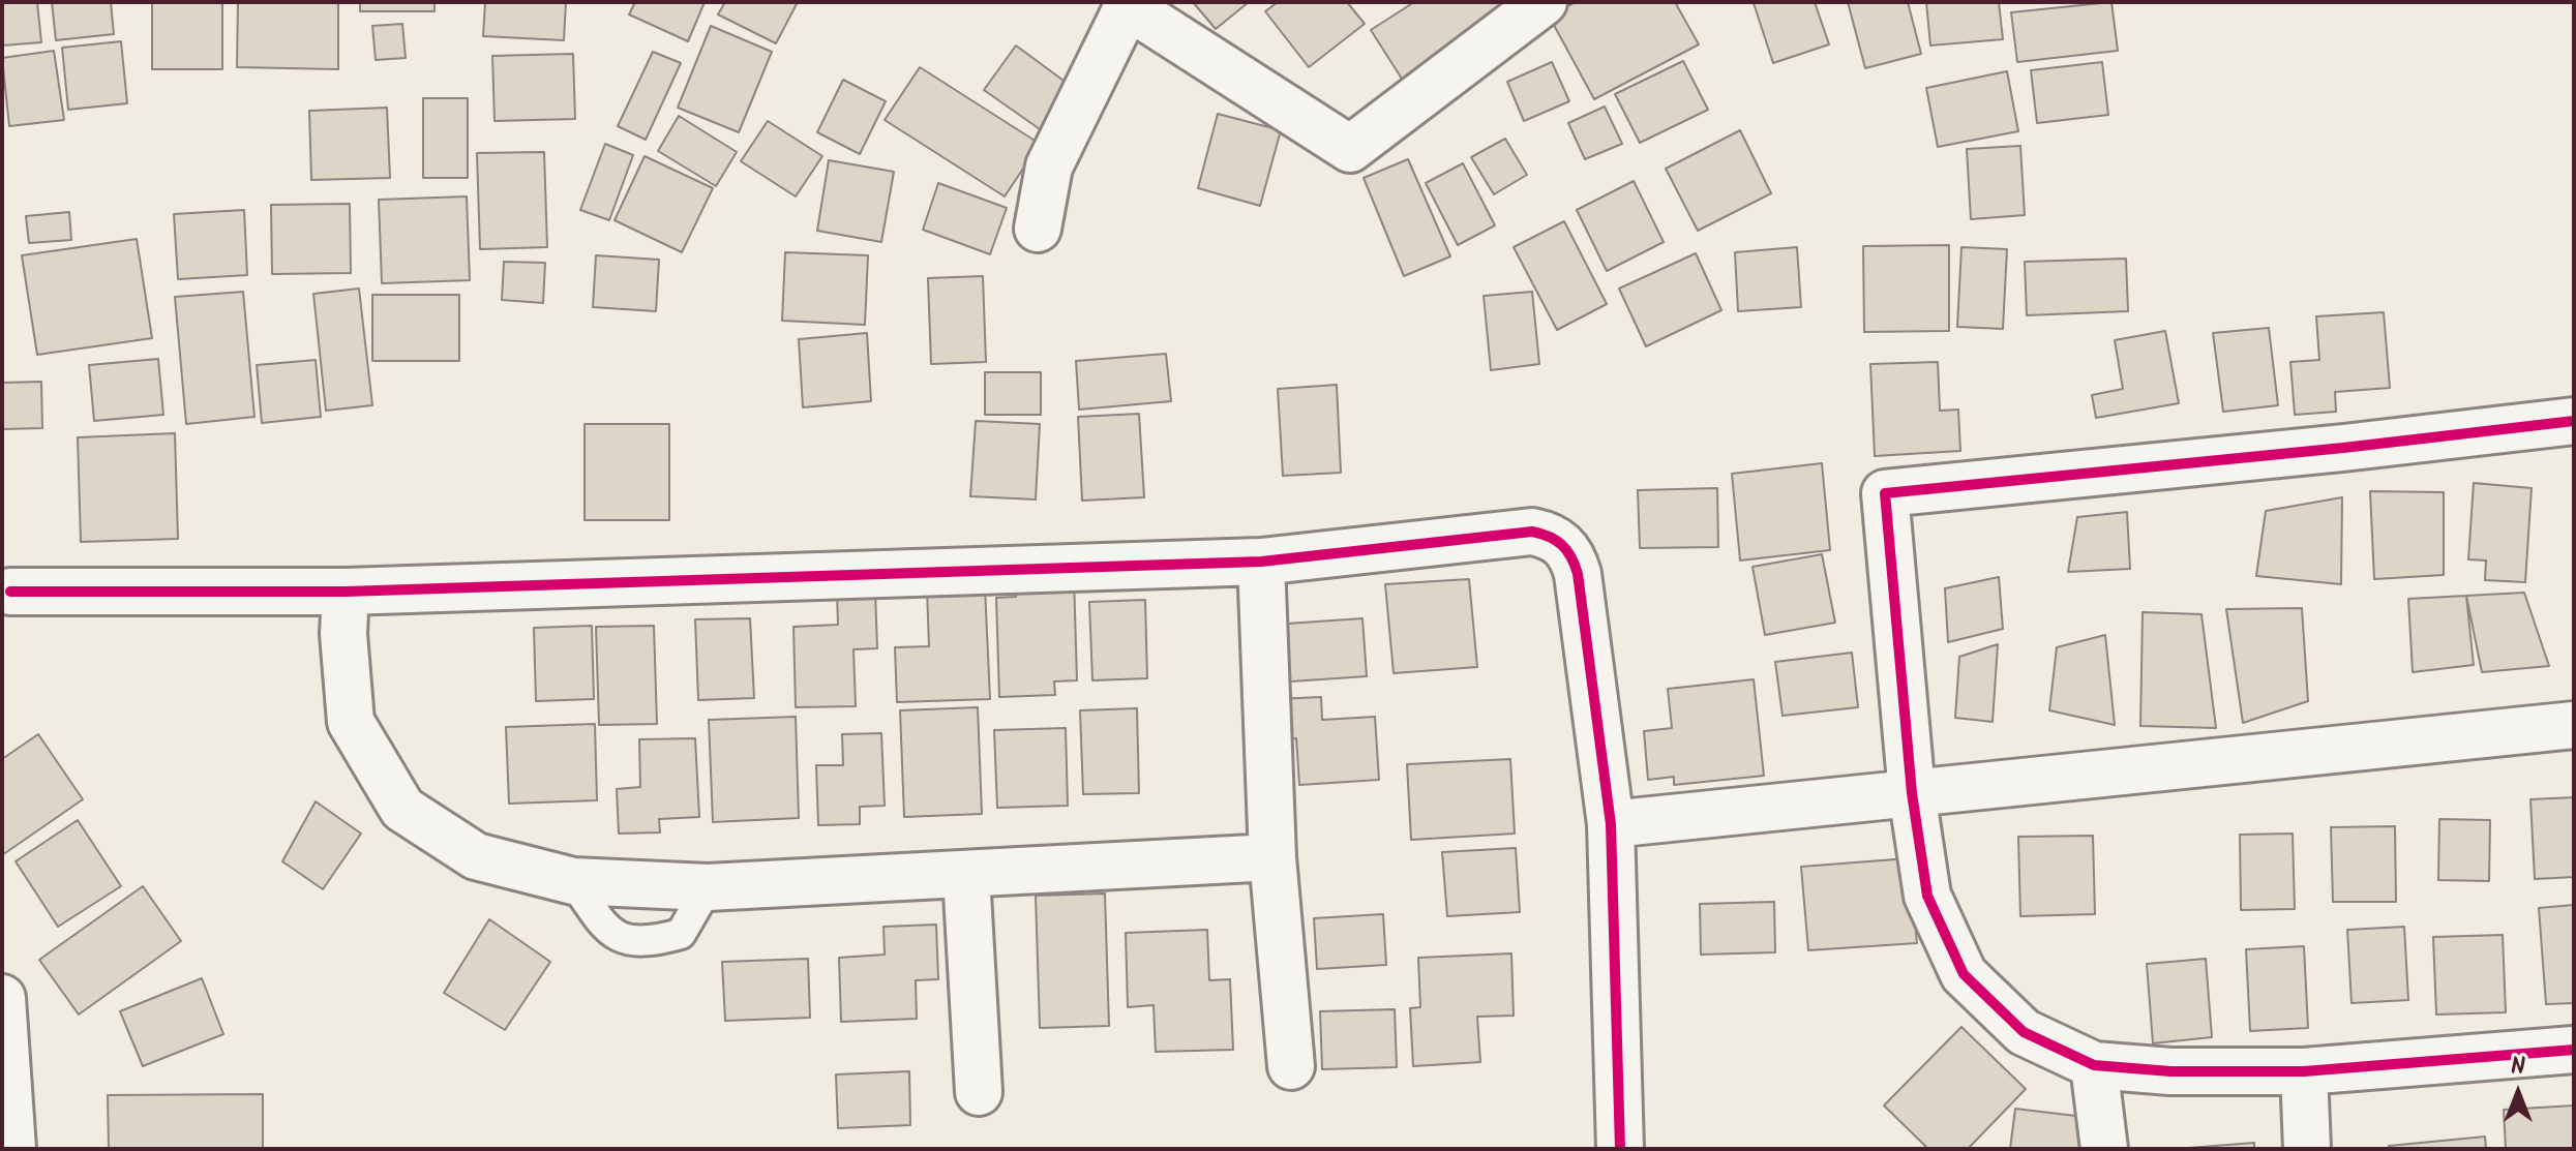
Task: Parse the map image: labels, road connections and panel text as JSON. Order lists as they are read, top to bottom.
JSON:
{
  "north": "top"
}
